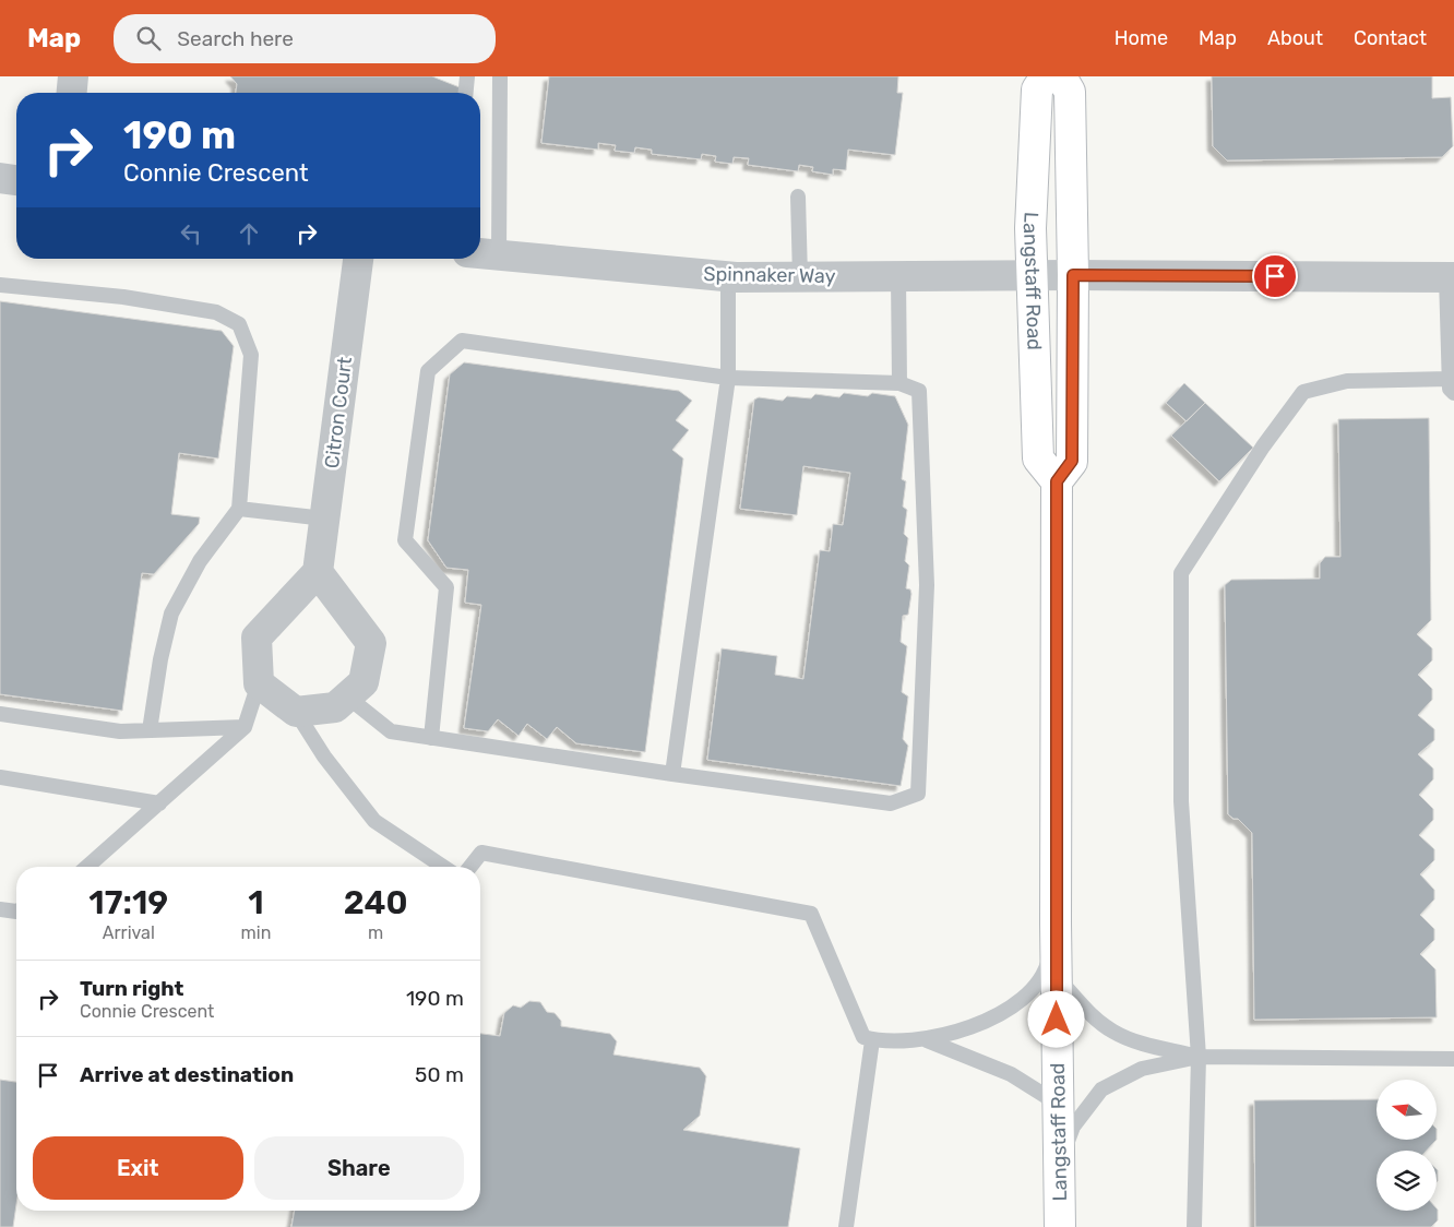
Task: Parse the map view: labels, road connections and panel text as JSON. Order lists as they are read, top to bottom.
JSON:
{
  "streets": {
    "main road": ["Langstaff Road"],
    "street": ["Spinnaker Way", "Citron Court"]
  },
  "crossings": [
    ["Spinnaker Way", "Langstaff Road"]
  ],
  "north": "left",
  "page": {
    "header": "Map",
    "search": "Search here",
    "nav": [
      "Home",
      "Map",
      "About",
      "Contact"
    ],
    "turn": ["190 m", "Connie Crescent"],
    "eta": [
      "17:19",
      "Arrival",
      "1",
      "min",
      "240",
      "m"
    ],
    "list": [
      {
        "name": "Turn right",
        "note": "Connie Crescent",
        "value": "190 m"
      },
      {
        "name": "Arrive at destination",
        "value": "50 m"
      }
    ],
    "buttons": ["Exit", "Share"]
  }
}
